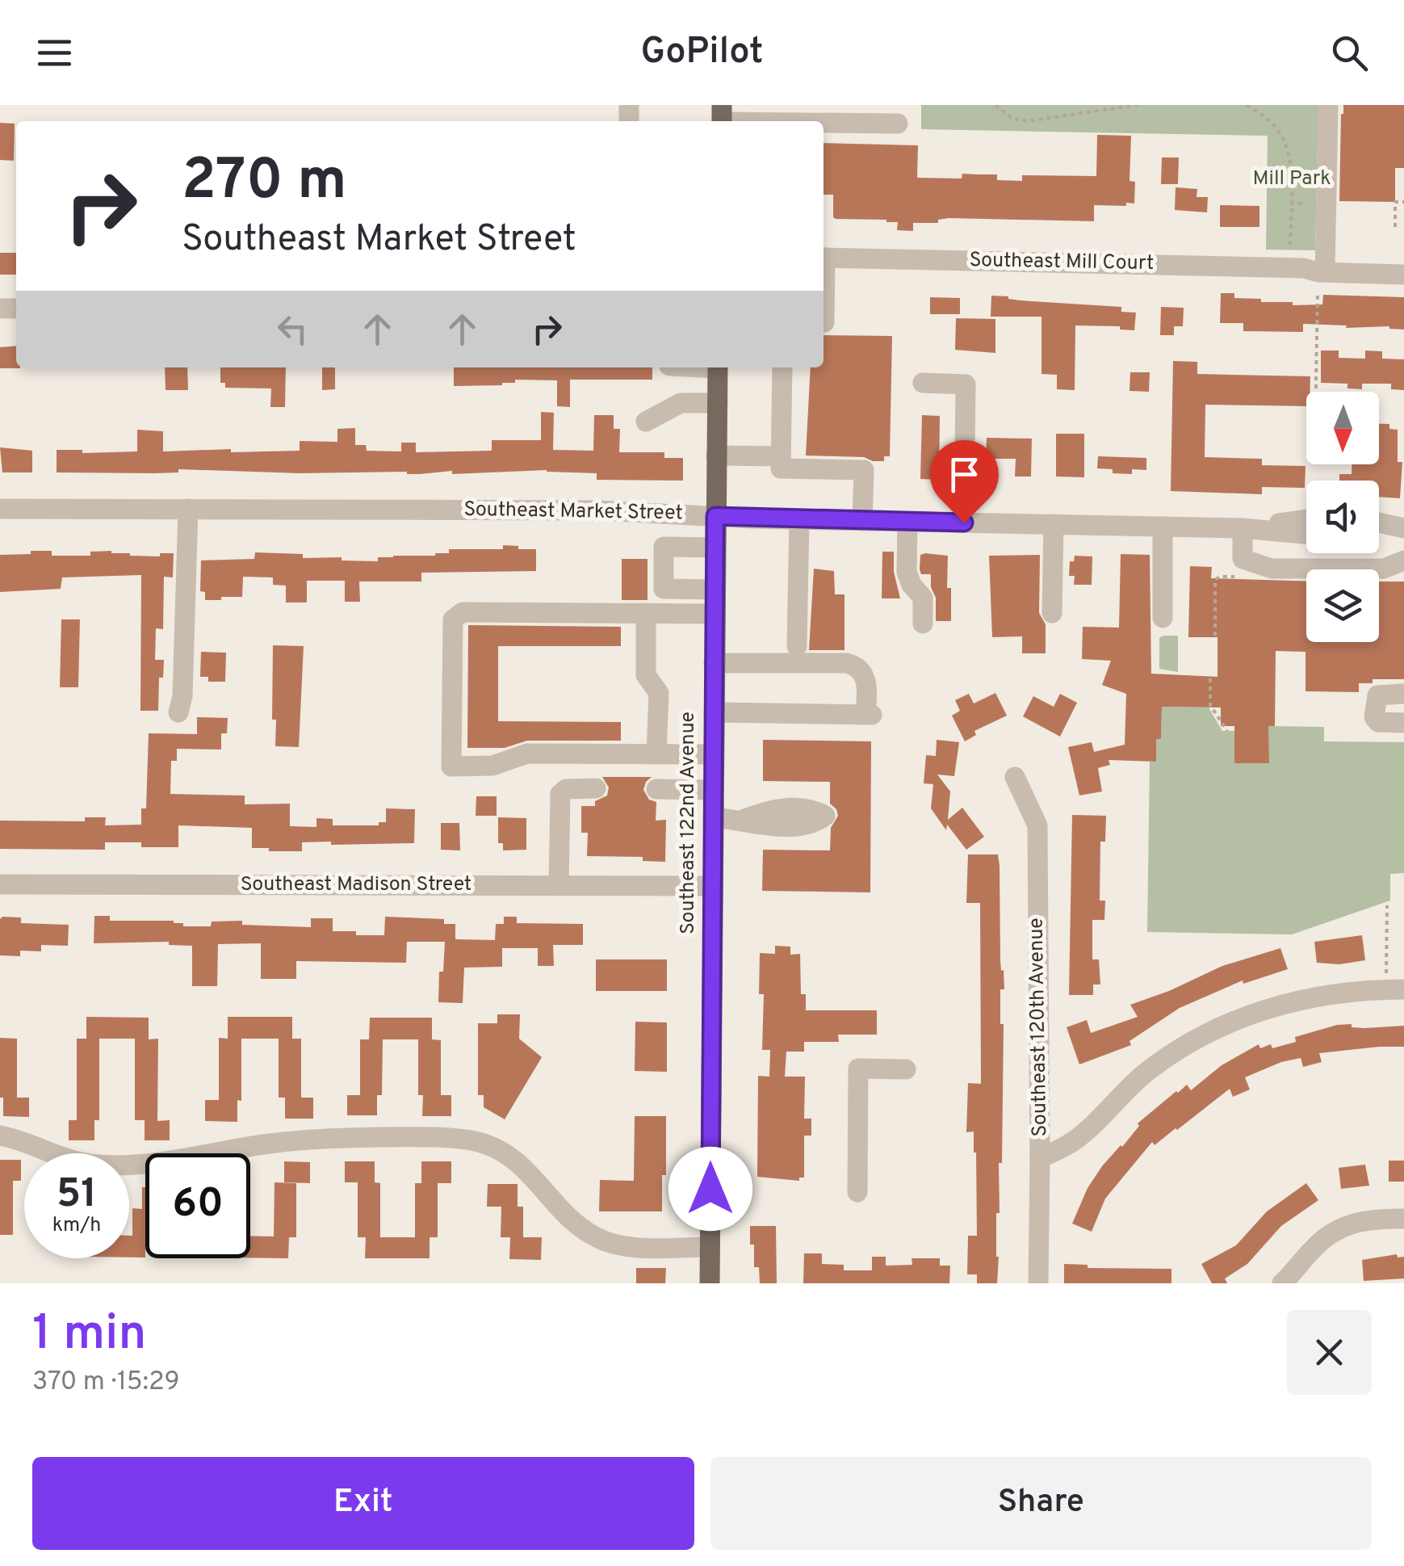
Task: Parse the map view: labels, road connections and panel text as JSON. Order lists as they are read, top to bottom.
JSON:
{
  "streets": {
    "main road": ["Southeast 122nd Avenue"],
    "street": [
      "Southeast Mill Court",
      "Southeast Market Street",
      "Southeast Madison Street",
      "Southeast 120th Avenue"
    ]
  },
  "crossings": [
    ["Southeast Market Street", "Southeast 122nd Avenue"],
    ["Southeast 122nd Avenue", "Southeast Madison Street"]
  ],
  "parks": ["Mill Park"],
  "north": "bottom",
  "page": {
    "header": "GoPilot",
    "turn": ["270 m", "Southeast Market Street"],
    "speed": "51 km/h",
    "limit": "60",
    "heading": ["1 min", "370 m · 15:29"],
    "buttons": ["Exit", "Share"]
  }
}
